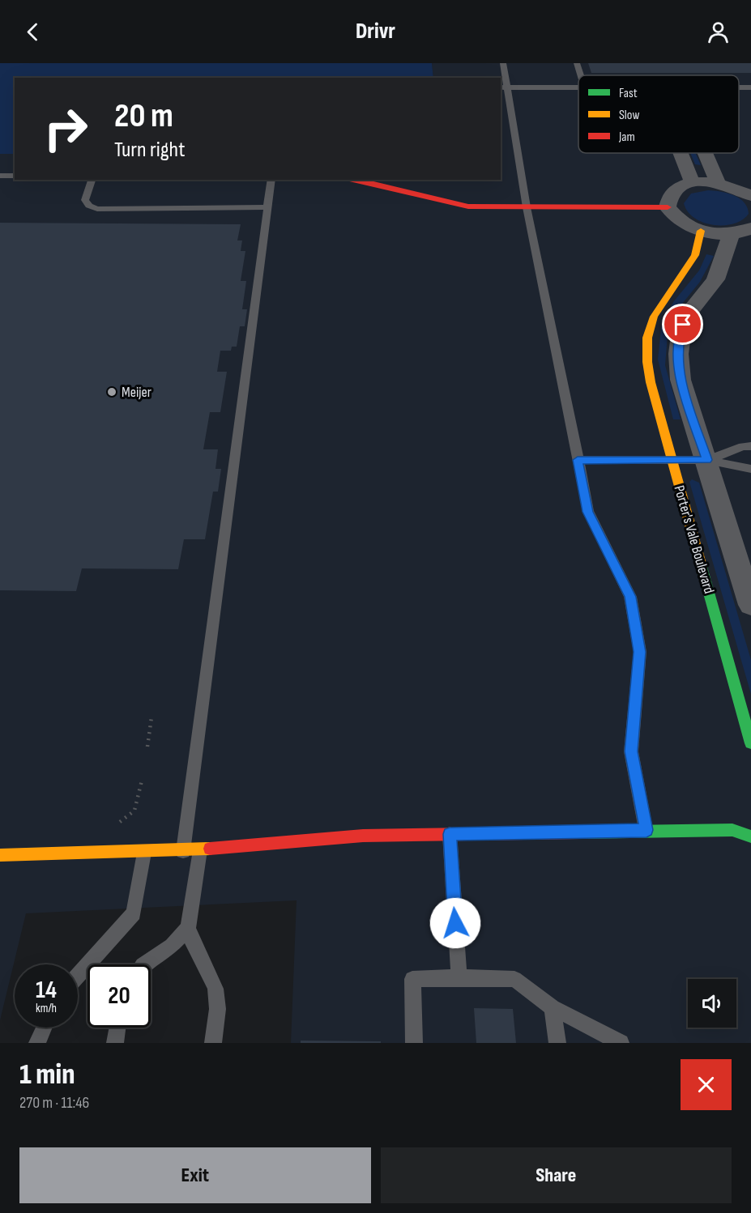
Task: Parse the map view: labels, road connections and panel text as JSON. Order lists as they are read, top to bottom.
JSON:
{
  "streets": {
    "street": ["Porter's Vale Boulevard"]
  },
  "places": ["Meijer"],
  "legend": ["Fast", "Slow", "Jam"],
  "page": {
    "header": "Drivr",
    "turn": ["20 m", "Turn right"],
    "speed": "14 km/h",
    "limit": "20",
    "heading": ["1 min", "270 m · 11:46"],
    "buttons": ["Exit", "Share"]
  }
}
